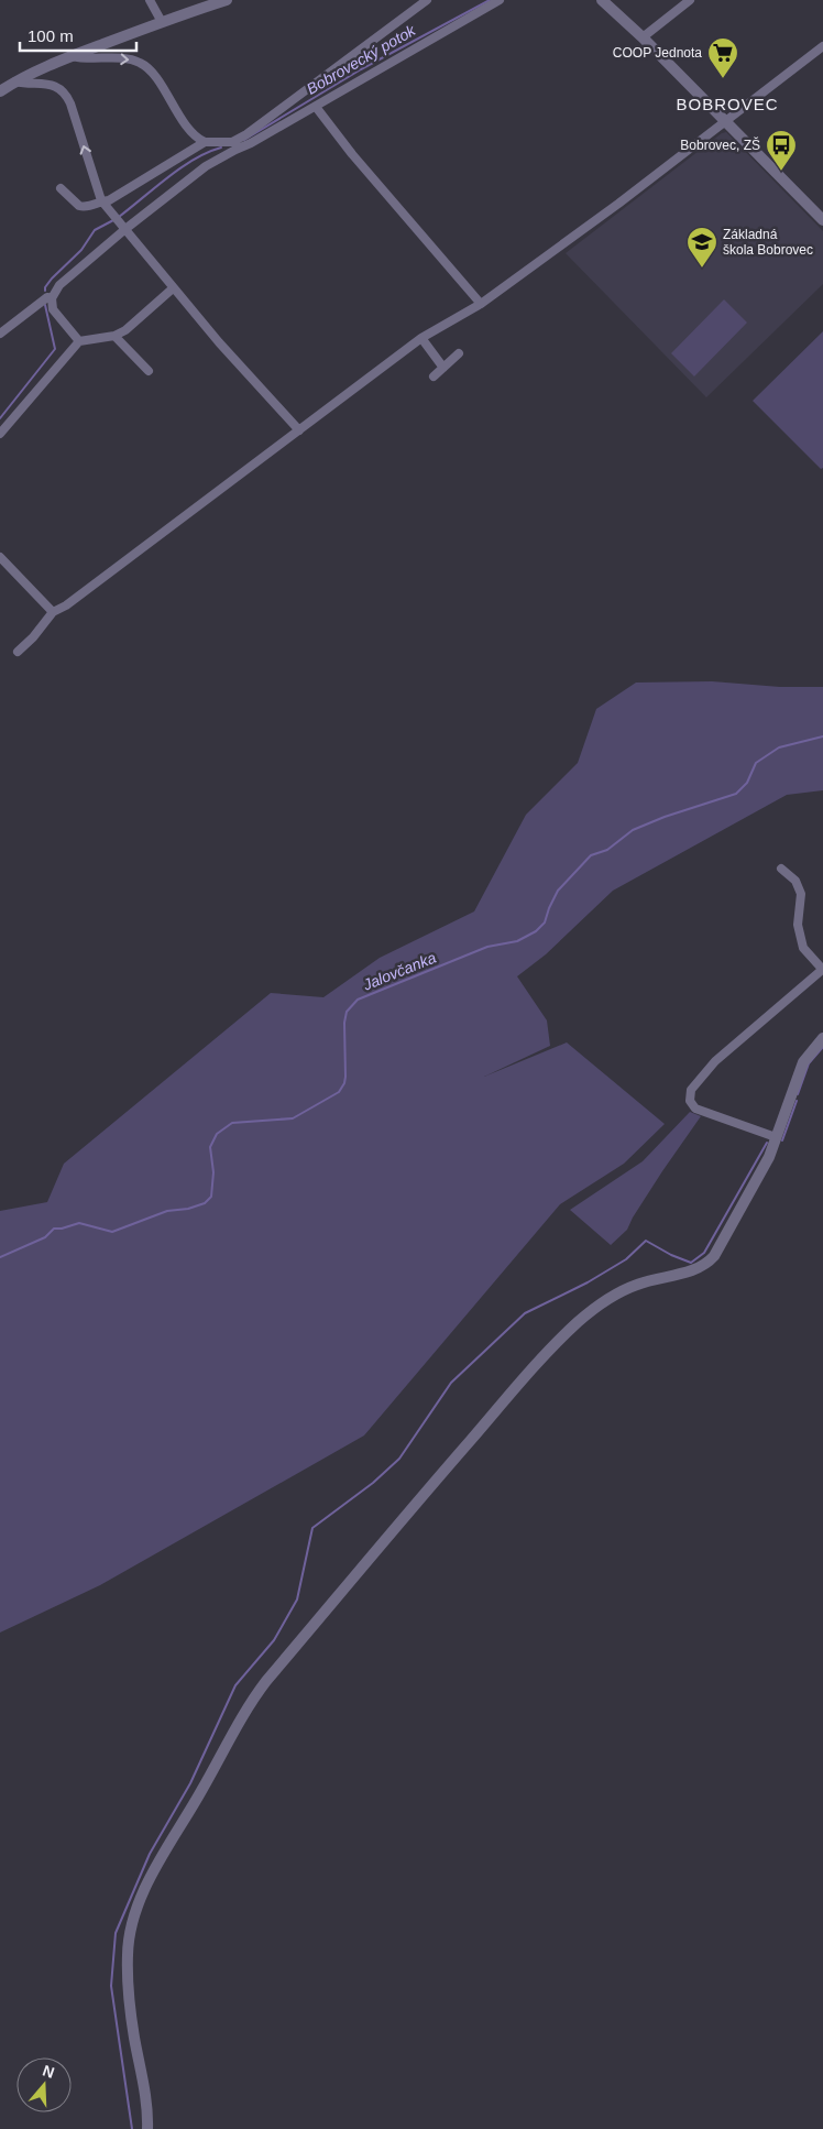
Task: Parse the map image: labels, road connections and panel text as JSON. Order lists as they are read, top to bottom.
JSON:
{
  "districts": ["BOBROVEC"],
  "water": ["Bobrovecký potok", "Jalovčanka"],
  "places": {
    "supermarket": ["COOP Jednota"],
    "bus stop": ["Bobrovec, ZŠ"],
    "school or university": ["Základná škola Bobrovec"]
  },
  "scale_bar": "100 m",
  "north": "top"
}
